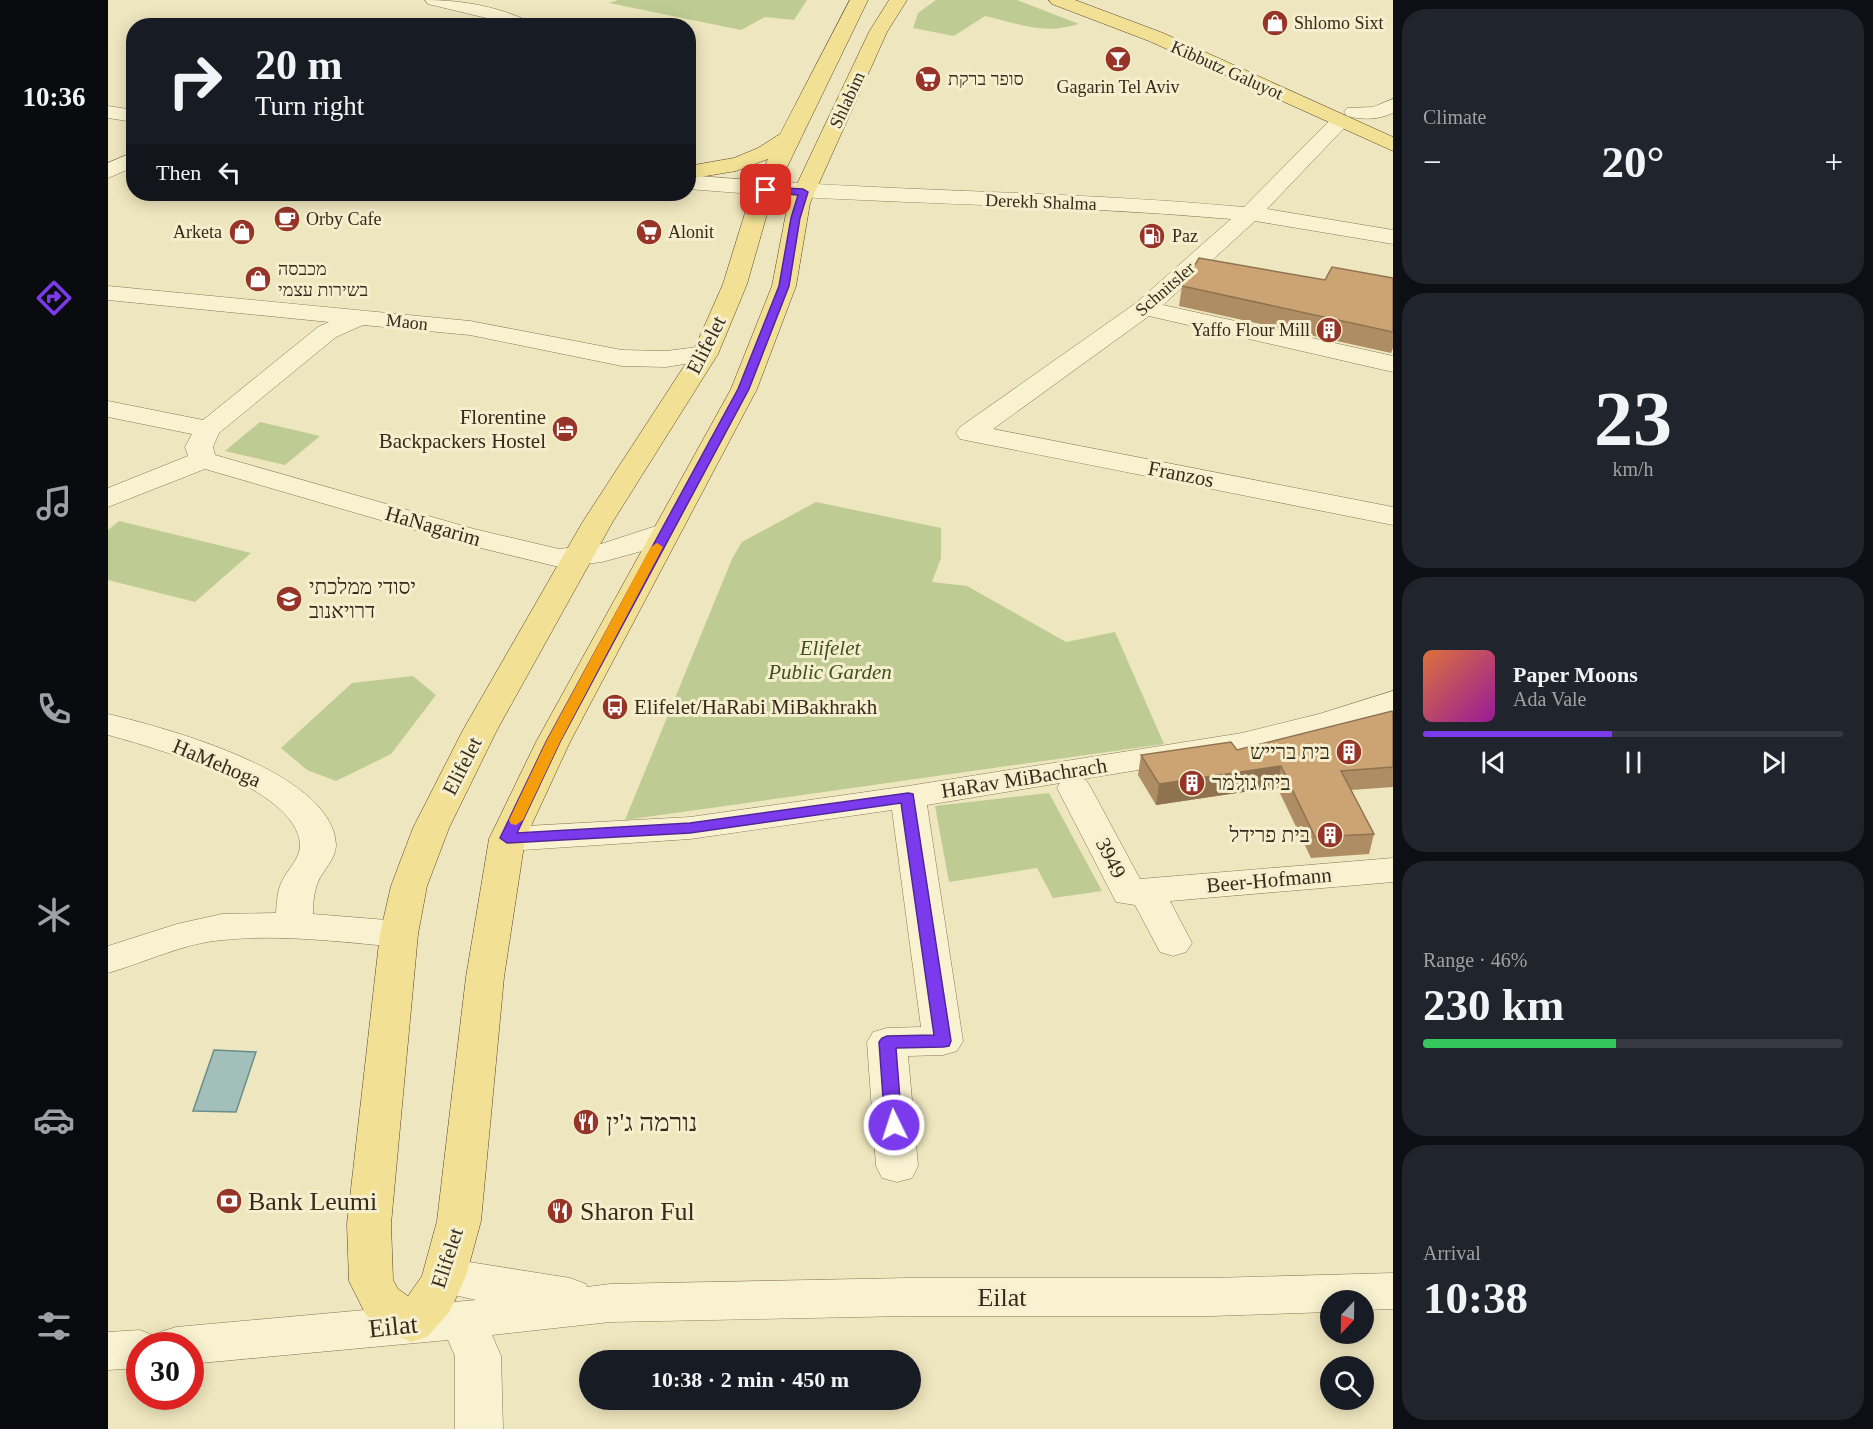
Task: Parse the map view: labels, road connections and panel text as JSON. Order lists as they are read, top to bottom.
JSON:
{
  "streets": {
    "main road": ["Kibbutz Galuyot", "Shlabim", "Elifelet"],
    "street": [
      "Derekh Shalma",
      "Schnitsler",
      "Maon",
      "Franzos",
      "HaNagarim",
      "HaMehoga",
      "HaRav MiBachrach",
      "3949",
      "Beer-Hofmann",
      "Eilat"
    ]
  },
  "crossings": [
    ["Kibbutz Galuyot", "Schnitsler"],
    ["Shlabim", "Derekh Shalma"],
    ["Shlabim", "Elifelet"],
    ["Derekh Shalma", "Schnitsler"],
    ["Derekh Shalma", "Elifelet"],
    ["Schnitsler", "Franzos"],
    ["Maon", "Elifelet"],
    ["Elifelet", "HaNagarim"],
    ["Elifelet", "HaRav MiBachrach"],
    ["Elifelet", "Eilat"],
    ["3949", "Beer-Hofmann"]
  ],
  "parks": ["Elifelet Public Garden"],
  "places": {
    "shop": ["Shlomo Sixt", "Arketa", "מכבסה בשירות עצמי"],
    "bar": ["Gagarin Tel Aviv"],
    "supermarket": ["סופר ברקת", "Alonit"],
    "cafe": ["Orby Cafe"],
    "fuel station": ["Paz"],
    "building": [
      "Yaffo Flour Mill",
      "בית ברייש",
      "בית גולמר",
      "בית פרידל"
    ],
    "hotel": ["Florentine Backpackers Hostel"],
    "school or university": ["יסודי ממלכתי דרויאנוב"],
    "bus stop": ["Elifelet/HaRabi MiBakhrakh"],
    "restaurant": ["נורמה ג'ין", "Sharon Ful"],
    "bank": ["Bank Leumi"]
  },
  "north": "bottom",
  "page": {
    "tabs": "10:36",
    "tile": [
      "Climate",
      ["23", "km/h"],
      ["Range · 46%", "230 km"],
      ["Arrival", "10:38"]
    ],
    "turn": ["20 m", "Turn right"],
    "heat": ["−", "20°", "+"],
    "then": "Then",
    "song": ["Paper Moons", "Ada Vale"],
    "limit": "30",
    "trip": "10:38 · 2 min · 450 m"
  }
}
